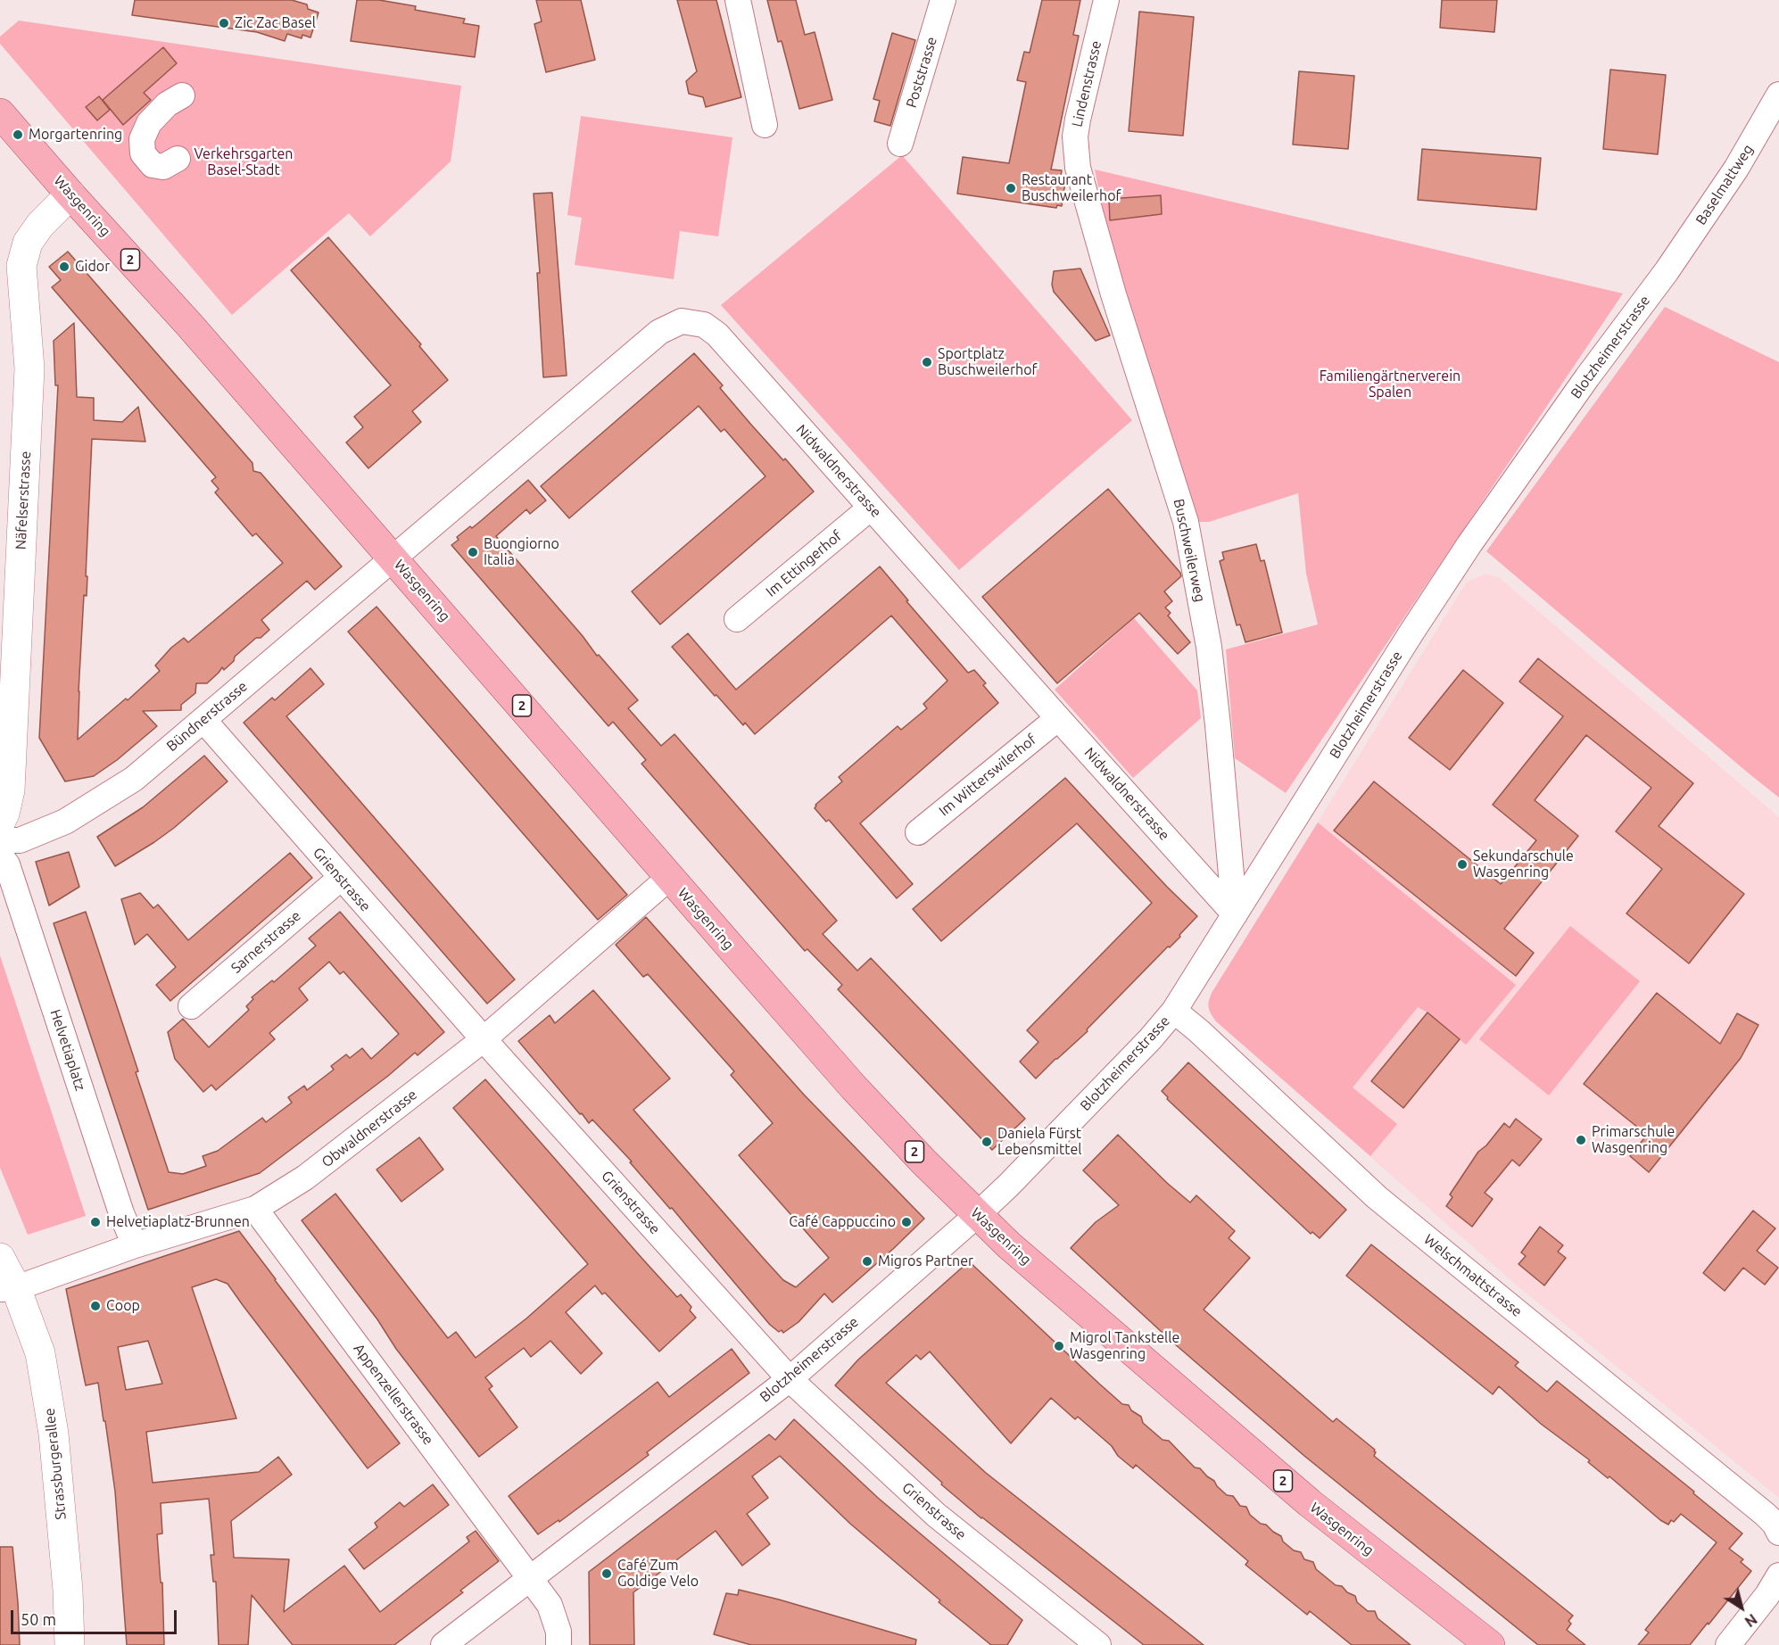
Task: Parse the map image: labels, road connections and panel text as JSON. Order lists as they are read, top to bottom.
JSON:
{
  "streets": {
    "main road": ["Wasgenring", "2"],
    "street": [
      "Poststrasse",
      "Lindenstrasse",
      "Baselmattweg",
      "Blotzheimerstrasse",
      "Nidwaldnerstrasse",
      "Näfelserstrasse",
      "Buschweilerweg",
      "Im Ettingerhof",
      "Bündnerstrasse",
      "Im Witterswilerhof",
      "Grienstrasse",
      "Sarnerstrasse",
      "Helvetiaplatz",
      "Obwaldnerstrasse",
      "Welschmattstrasse",
      "Appenzellerstrasse",
      "Strassburgerallee"
    ]
  },
  "crossings": [
    ["Lindenstrasse", "Buschweilerweg"],
    ["Baselmattweg", "Blotzheimerstrasse"],
    ["Wasgenring", "Blotzheimerstrasse"],
    ["Wasgenring", "Nidwaldnerstrasse"],
    ["Wasgenring", "Näfelserstrasse"],
    ["Wasgenring", "Bündnerstrasse"],
    ["Wasgenring", "Obwaldnerstrasse"],
    ["Blotzheimerstrasse", "Nidwaldnerstrasse"],
    ["Blotzheimerstrasse", "Buschweilerweg"],
    ["Blotzheimerstrasse", "Grienstrasse"],
    ["Blotzheimerstrasse", "Welschmattstrasse"],
    ["Blotzheimerstrasse", "Appenzellerstrasse"],
    ["Nidwaldnerstrasse", "Buschweilerweg"],
    ["Nidwaldnerstrasse", "Im Ettingerhof"],
    ["Nidwaldnerstrasse", "Bündnerstrasse"],
    ["Nidwaldnerstrasse", "Im Witterswilerhof"],
    ["Bündnerstrasse", "Grienstrasse"],
    ["Grienstrasse", "Sarnerstrasse"],
    ["Grienstrasse", "Obwaldnerstrasse"],
    ["Helvetiaplatz", "Obwaldnerstrasse"],
    ["Obwaldnerstrasse", "Appenzellerstrasse"],
    ["Obwaldnerstrasse", "Strassburgerallee"]
  ],
  "parks": ["Verkehrsgarten Basel-Stadt", "Familiengärtnerverein Spalen"],
  "places": [
    "Zic Zac Basel",
    "Morgartenring",
    "Restaurant Buschweilerhof",
    "Gidor",
    "Sportplatz Buschweilerhof",
    "Buongiorno Italia",
    "Sekundarschule Wasgenring",
    "Primarschule Wasgenring",
    "Daniela Fürst Lebensmittel",
    "Helvetiaplatz-Brunnen",
    "Café Cappuccino",
    "Migros Partner",
    "Coop",
    "Migrol Tankstelle Wasgenring",
    "Café Zum Goldige Velo"
  ],
  "scale_bar": "50 m",
  "north": "bottom right"
}
